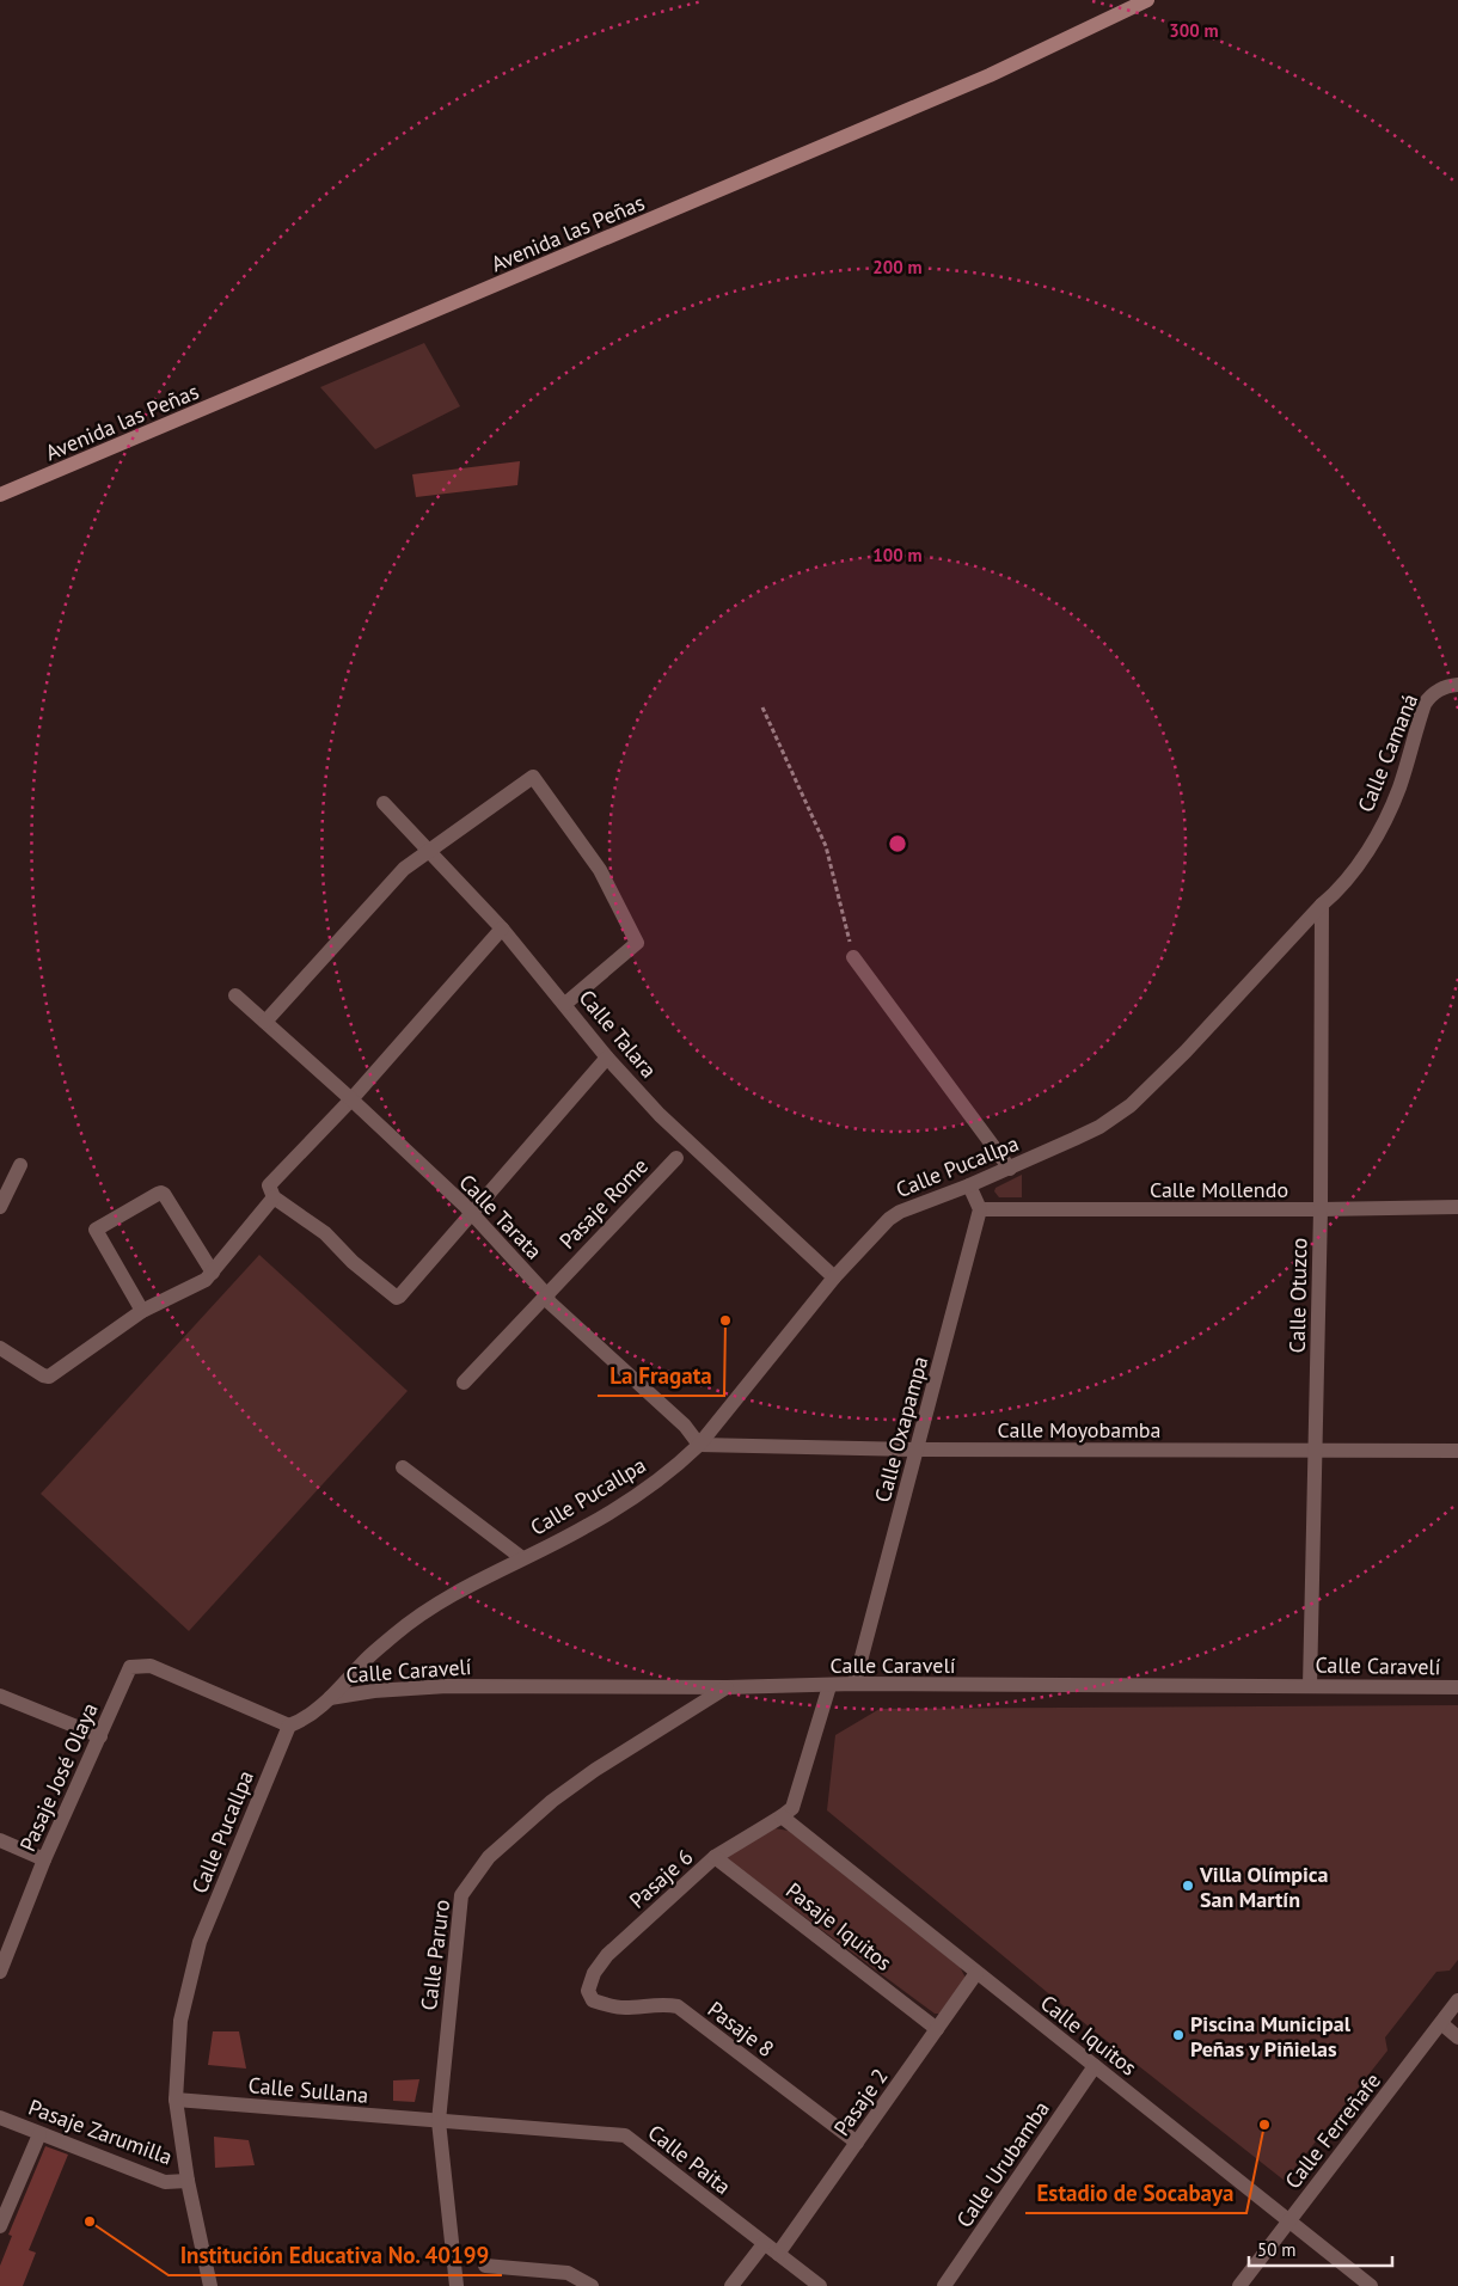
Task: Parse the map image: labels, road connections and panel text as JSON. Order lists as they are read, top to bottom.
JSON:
{
  "streets": {
    "street": [
      "Avenida las Peñas",
      "Calle Camaná",
      "Calle Talara",
      "Calle Pucallpa",
      "Calle Mollendo",
      "Pasaje Rome",
      "Calle Tarata",
      "Calle Otuzco",
      "Calle Oxapampa",
      "Calle Moyobamba",
      "Calle Caravelí",
      "Pasaje José Olaya",
      "Pasaje 6",
      "Pasaje Iquitos",
      "Calle Paruro",
      "Pasaje 8",
      "Calle Iquitos",
      "Calle Sullana",
      "Pasaje 2",
      "Calle Ferreñafe",
      "Pasaje Zarumilla",
      "Calle Paita",
      "Calle Urubamba"
    ]
  },
  "crossings": [
    ["Calle Camaná", "Calle Pucallpa"],
    ["Calle Camaná", "Calle Otuzco"],
    ["Calle Talara", "Calle Pucallpa"],
    ["Calle Pucallpa", "Calle Tarata"],
    ["Calle Pucallpa", "Calle Otuzco"],
    ["Calle Pucallpa", "Calle Moyobamba"],
    ["Calle Pucallpa", "Calle Caravelí"],
    ["Calle Pucallpa", "Pasaje José Olaya"],
    ["Calle Pucallpa", "Calle Sullana"],
    ["Calle Pucallpa", "Pasaje Zarumilla"],
    ["Calle Mollendo", "Calle Otuzco"],
    ["Calle Mollendo", "Calle Oxapampa"],
    ["Pasaje Rome", "Calle Tarata"],
    ["Calle Tarata", "Calle Moyobamba"],
    ["Calle Otuzco", "Calle Moyobamba"],
    ["Calle Otuzco", "Calle Caravelí"],
    ["Calle Oxapampa", "Calle Moyobamba"],
    ["Calle Oxapampa", "Calle Caravelí"],
    ["Calle Caravelí", "Calle Paruro"],
    ["Pasaje 6", "Pasaje Iquitos"],
    ["Pasaje 6", "Pasaje 8"],
    ["Pasaje 6", "Calle Iquitos"],
    ["Pasaje Iquitos", "Pasaje 2"],
    ["Calle Paruro", "Calle Sullana"],
    ["Calle Paruro", "Calle Paita"],
    ["Pasaje 8", "Pasaje 2"],
    ["Calle Iquitos", "Pasaje 2"],
    ["Calle Iquitos", "Calle Ferreñafe"],
    ["Calle Iquitos", "Calle Urubamba"],
    ["Calle Sullana", "Calle Paita"],
    ["Pasaje 2", "Calle Paita"]
  ],
  "places": [
    "La Fragata",
    "Villa Olímpica San Martín",
    "Piscina Municipal Peñas y Piñielas",
    "Estadio de Socabaya",
    "Institución Educativa No. 40199"
  ],
  "scale_bar": "50 m",
  "rings": ["300 m", "200 m", "100 m"]
}
